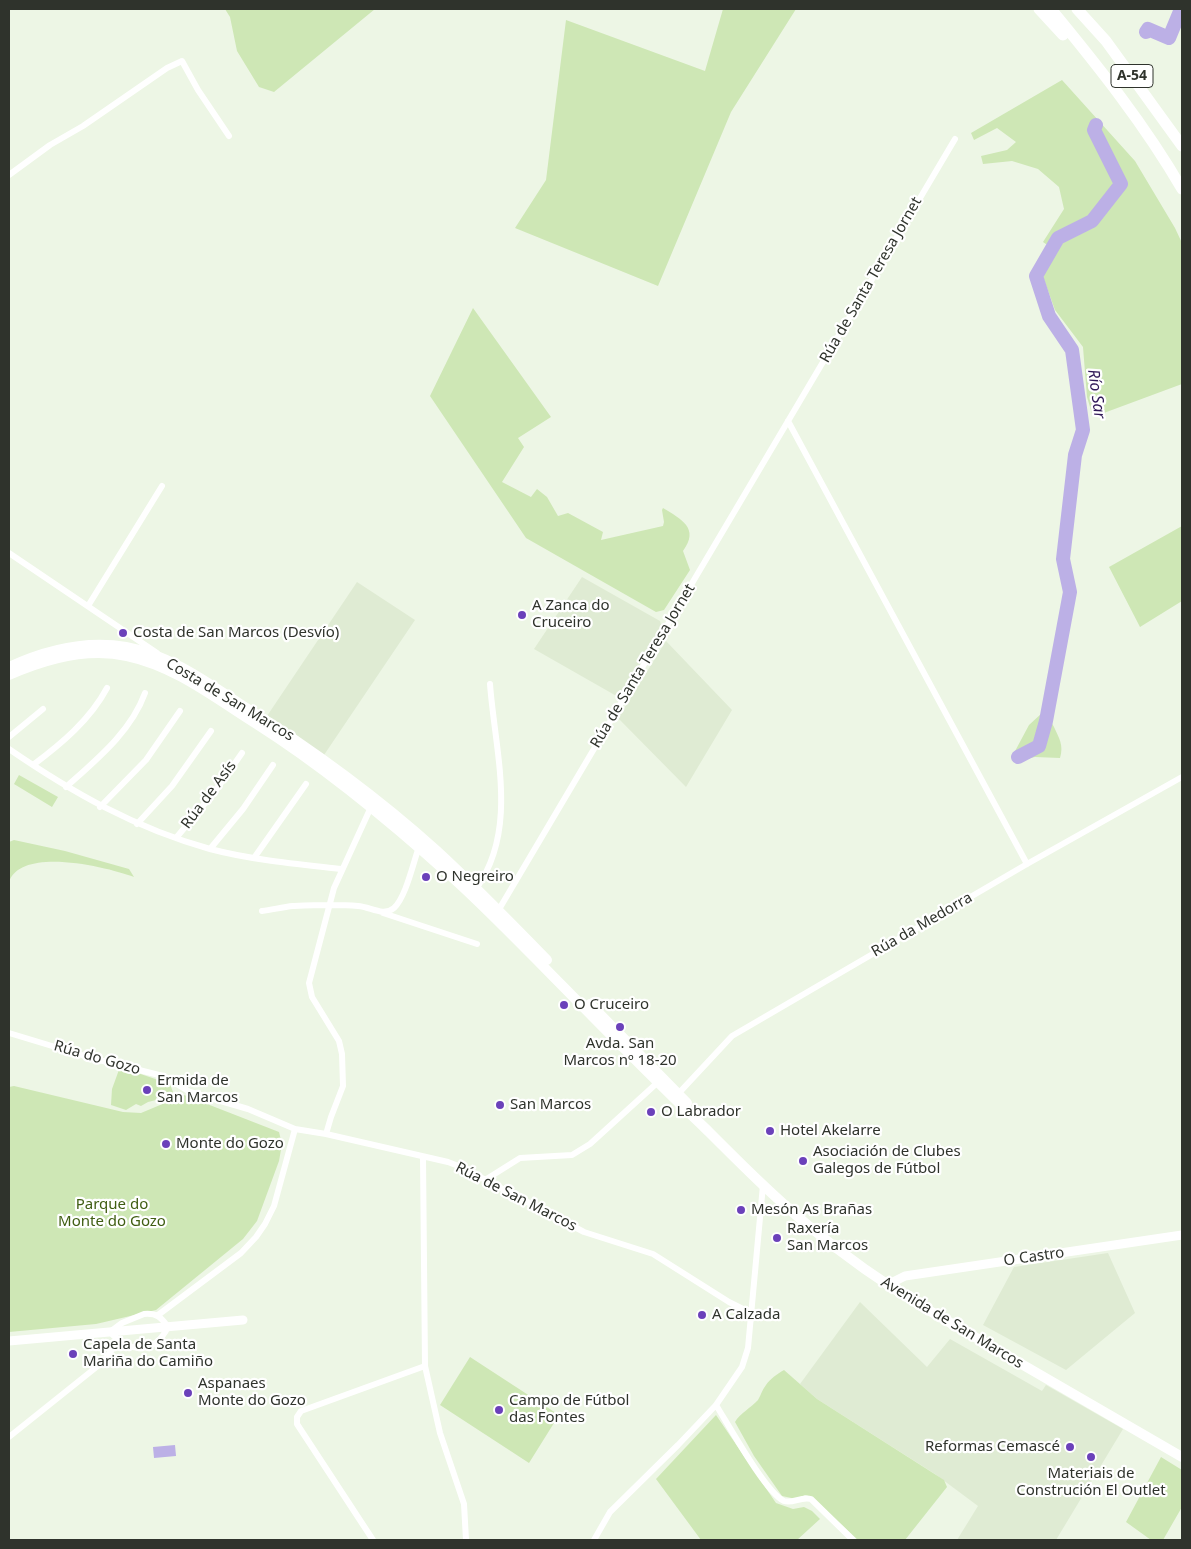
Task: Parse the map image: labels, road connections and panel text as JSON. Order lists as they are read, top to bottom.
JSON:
{
  "streets": {
    "highway": ["A-54"],
    "main road": ["Costa de San Marcos", "Avenida de San Marcos"],
    "street": [
      "Rúa de Santa Teresa Jornet",
      "Rúa de Asís",
      "Rúa da Medorra",
      "Rúa do Gozo",
      "Rúa de San Marcos",
      "O Castro"
    ]
  },
  "crossings": [
    ["Rúa de Santa Teresa Jornet", "Avenida de San Marcos"],
    ["Costa de San Marcos", "Avenida de San Marcos"],
    ["Rúa da Medorra", "Avenida de San Marcos"],
    ["Rúa do Gozo", "Rúa de San Marcos"],
    ["O Castro", "Avenida de San Marcos"]
  ],
  "water": ["Río Sar"],
  "parks": ["Parque do Monte do Gozo"],
  "places": [
    "A Zanca do Cruceiro",
    "Costa de San Marcos (Desvío)",
    "O Negreiro",
    "O Cruceiro",
    "Avda. San Marcos nº 18-20",
    "Ermida de San Marcos",
    "San Marcos",
    "O Labrador",
    "Hotel Akelarre",
    "Monte do Gozo",
    "Asociación de Clubes Galegos de Fútbol",
    "Mesón As Brañas",
    "Raxería San Marcos",
    "A Calzada",
    "Capela de Santa Mariña do Camiño",
    "Aspanaes Monte do Gozo",
    "Campo de Fútbol das Fontes",
    "Reformas Cemascé",
    "Materiais de Construción El Outlet"
  ]
}
